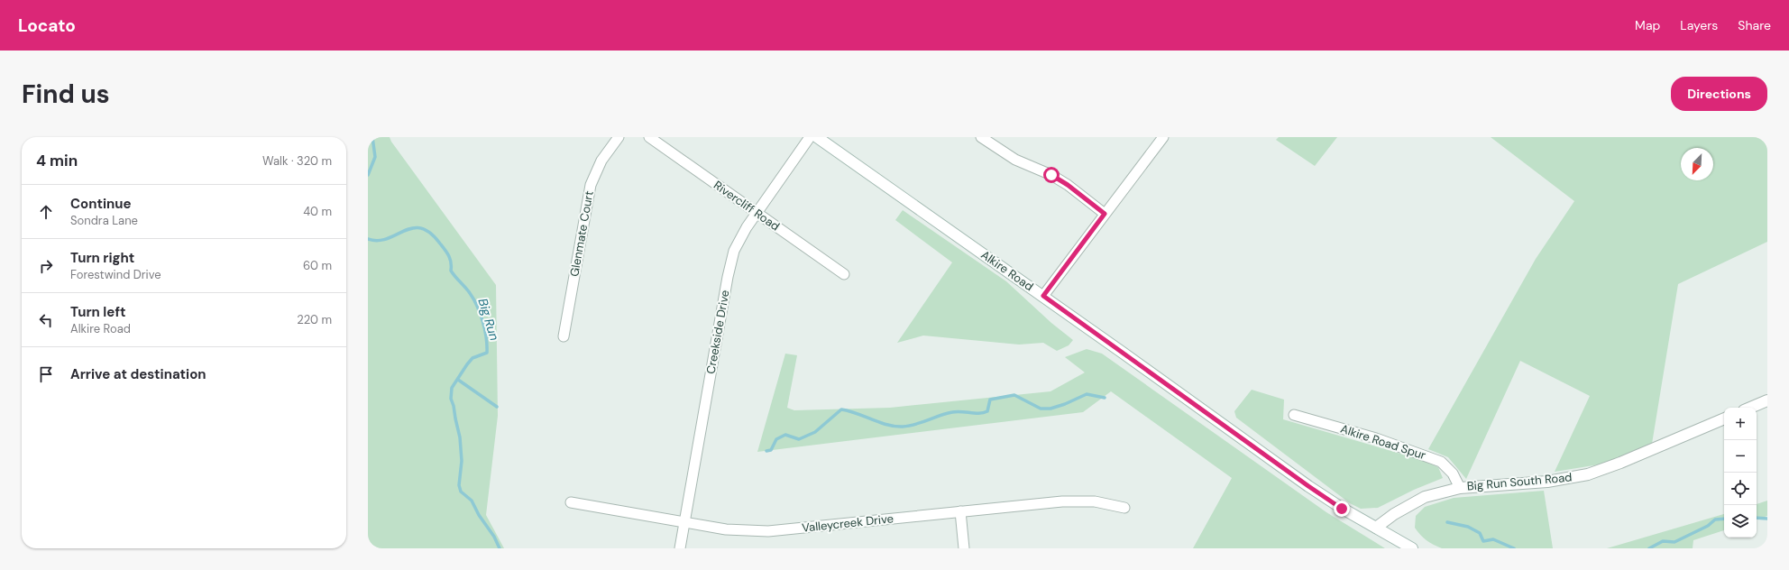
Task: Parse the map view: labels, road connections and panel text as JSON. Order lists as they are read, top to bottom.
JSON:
{
  "streets": {
    "main road": ["Alkire Road", "Big Run South Road"],
    "street": [
      "Rivercliff Road",
      "Glenmate Court",
      "Creekside Drive",
      "Alkire Road Spur",
      "Valleycreek Drive"
    ]
  },
  "crossings": [
    ["Rivercliff Road", "Creekside Drive"],
    ["Alkire Road", "Big Run South Road"],
    ["Creekside Drive", "Valleycreek Drive"],
    ["Alkire Road Spur", "Big Run South Road"]
  ],
  "water": ["Big Run"],
  "north": "bottom left",
  "page": {
    "header": "Locato",
    "nav": ["Map", "Layers", "Share"],
    "buttons": "Directions",
    "title": "Find us",
    "heading": ["4 min", "Walk · 320 m"],
    "list": [
      ["Continue", "Sondra Lane", "40 m"],
      ["Turn right", "Forestwind Drive", "60 m"],
      ["Turn left", "Alkire Road", "220 m"],
      "Arrive at destination"
    ],
    "map_buttons": ["+", "−"]
  }
}
